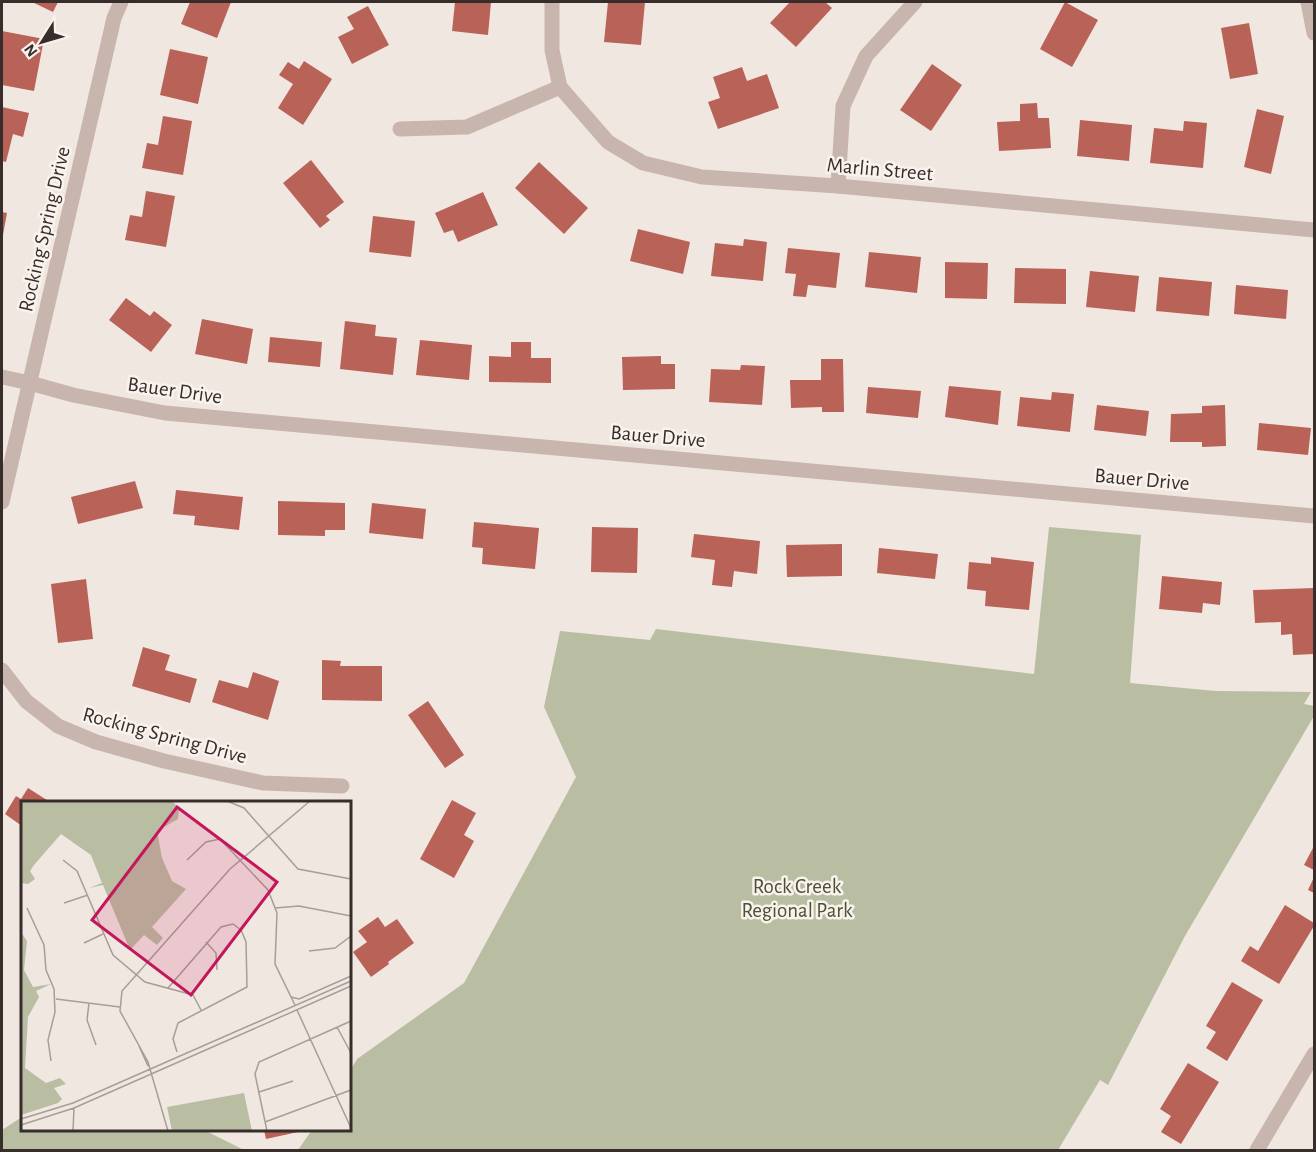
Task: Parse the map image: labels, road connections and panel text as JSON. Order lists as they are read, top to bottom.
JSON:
{
  "streets": {
    "street": ["Marlin Street", "Rocking Spring Drive", "Bauer Drive"]
  },
  "crossings": [
    ["Rocking Spring Drive", "Bauer Drive"]
  ],
  "parks": ["Rock Creek Regional Park"],
  "north": "bottom left"
}
